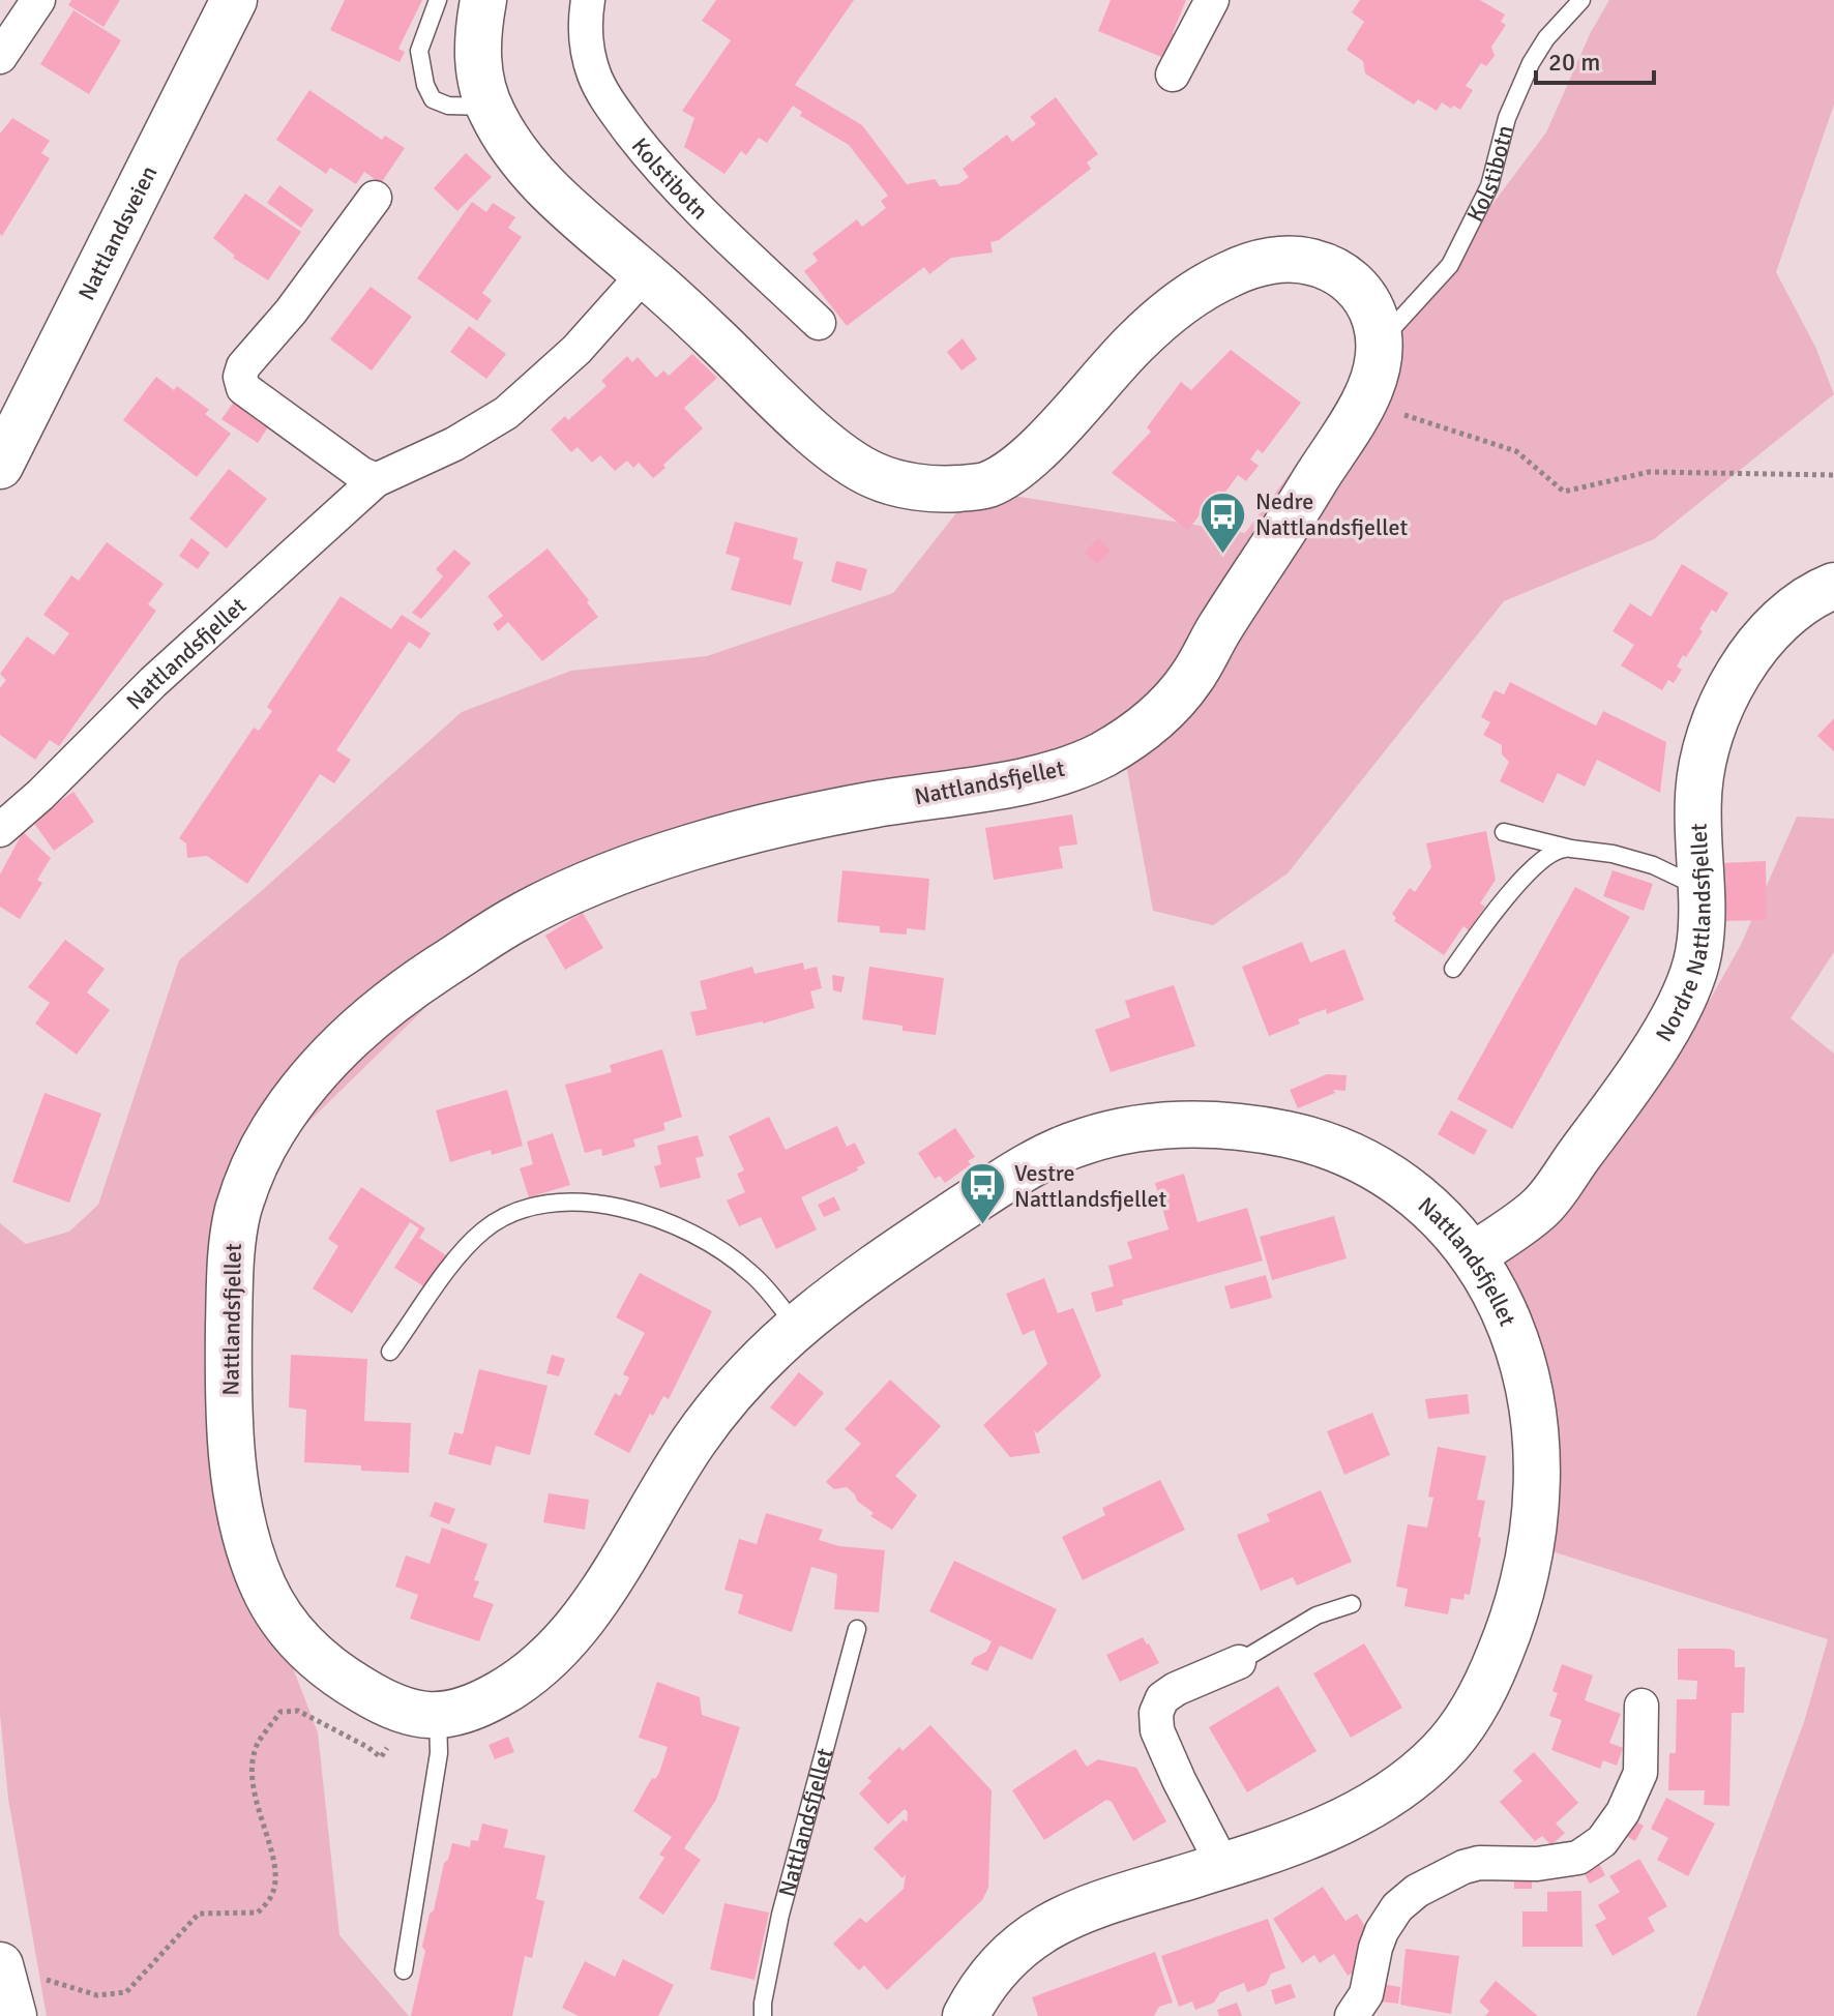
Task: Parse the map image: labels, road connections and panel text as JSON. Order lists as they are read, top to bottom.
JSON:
{
  "streets": {
    "street": [
      "Kolstibotn",
      "Nattlandsveien",
      "Nattlandsfjellet",
      "Nordre Nattlandsfjellet"
    ]
  },
  "crossings": [
    ["Kolstibotn", "Nattlandsfjellet"],
    ["Nattlandsfjellet", "Nordre Nattlandsfjellet"]
  ],
  "places": {
    "bus stop": ["Nedre Nattlandsfjellet", "Vestre Nattlandsfjellet"]
  },
  "scale_bar": "20 m"
}
